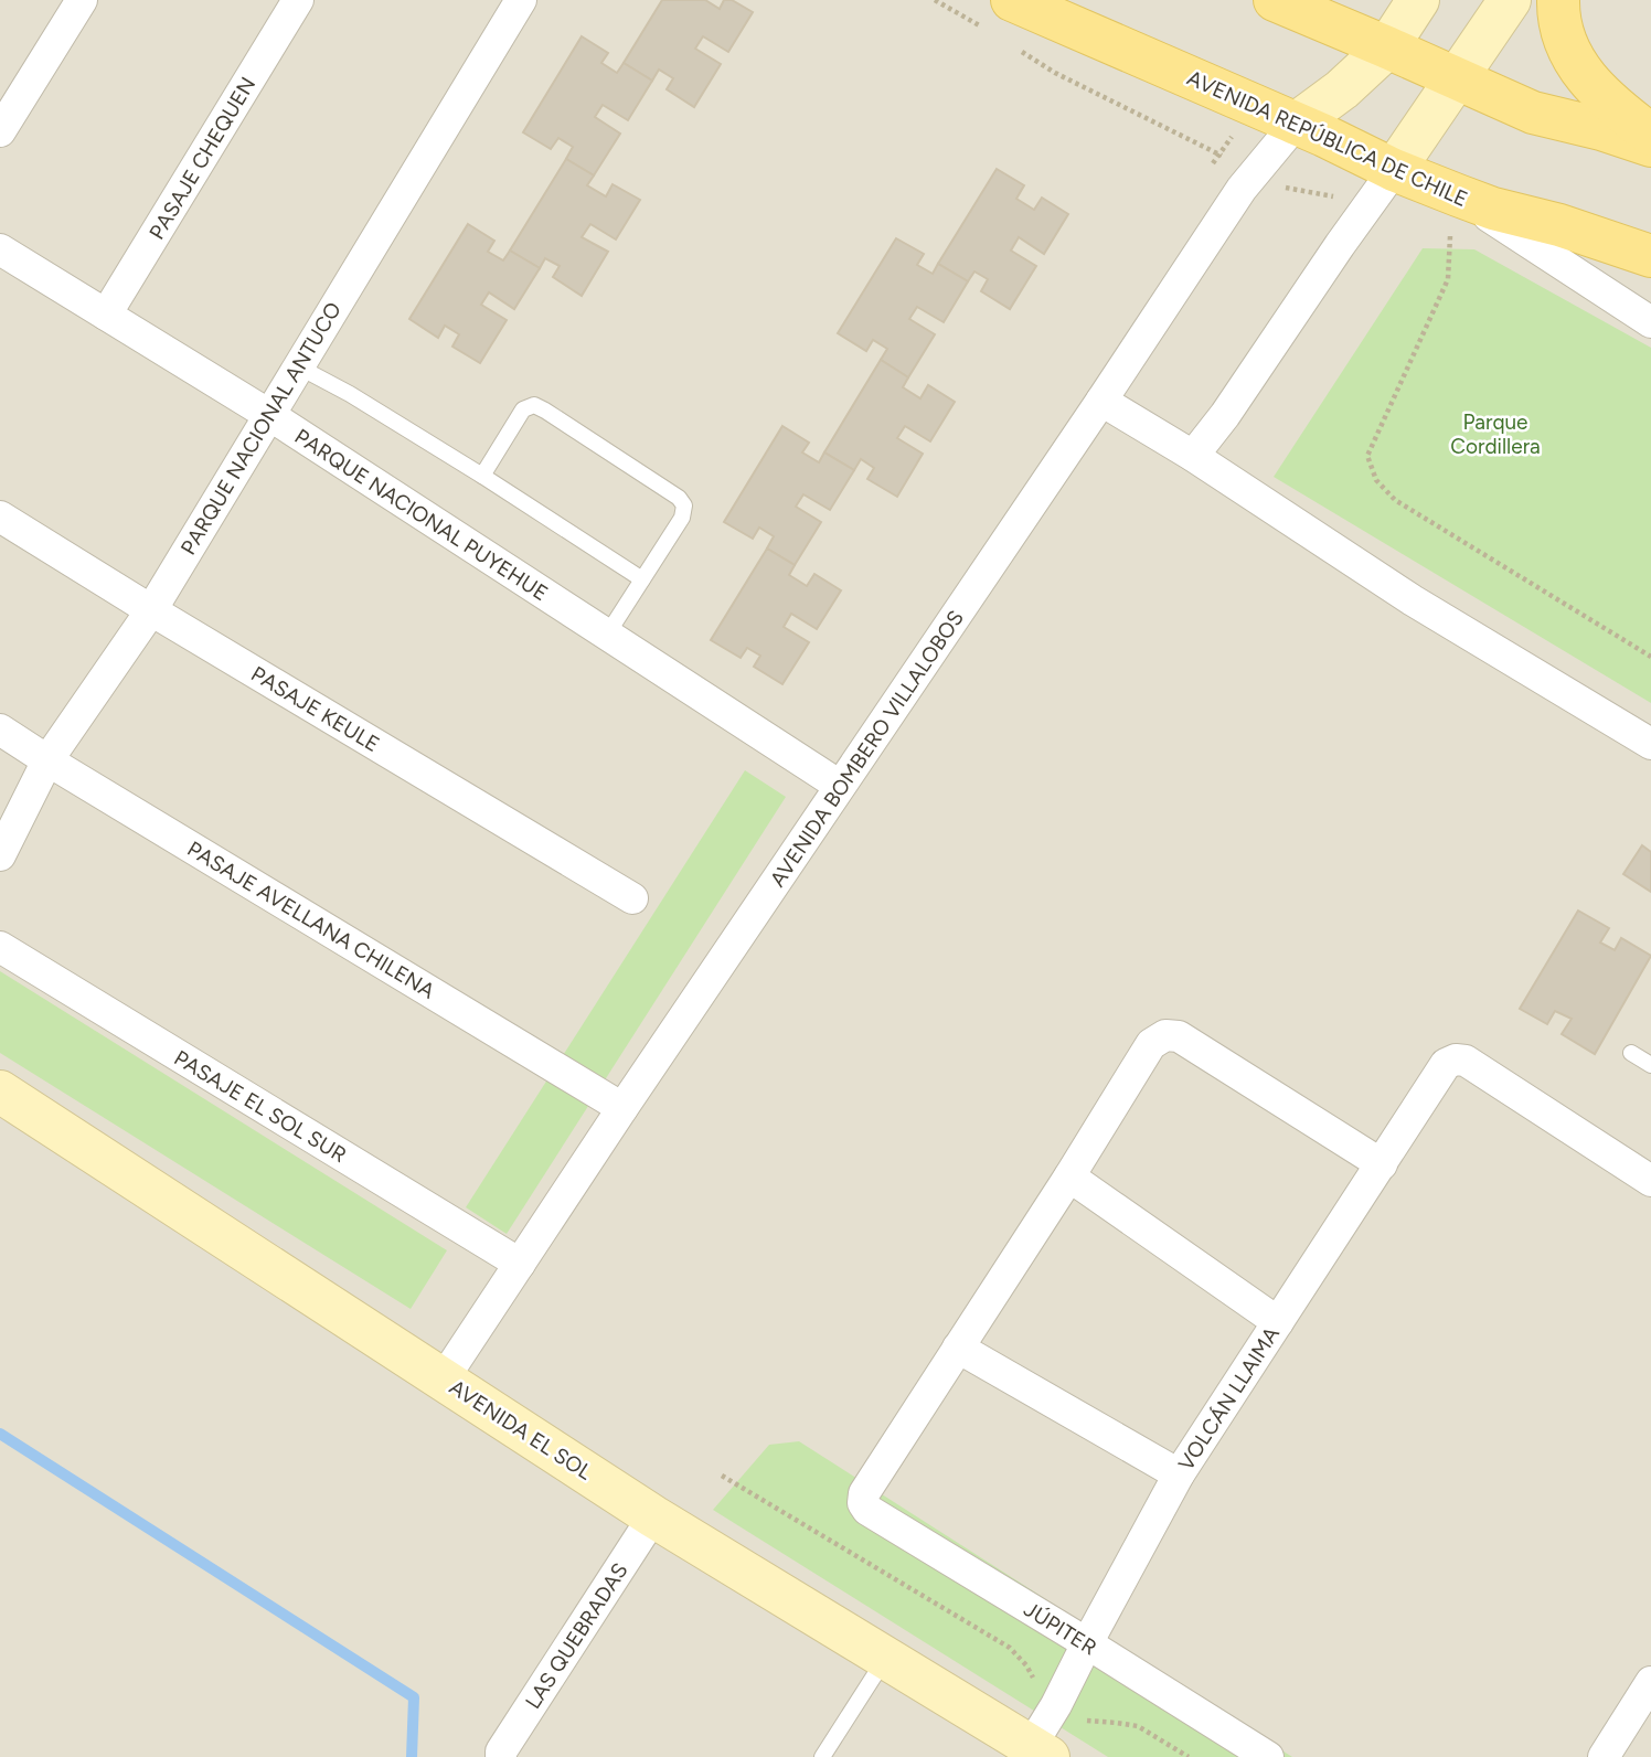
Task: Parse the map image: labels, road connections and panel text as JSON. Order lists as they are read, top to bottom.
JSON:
{
  "streets": {
    "main road": ["AVENIDA REPÚBLICA DE CHILE"],
    "street": [
      "PASAJE CHEQUEN",
      "PARQUE NACIONAL ANTUCO",
      "PARQUE NACIONAL PUYEHUE",
      "PASAJE KEULE",
      "AVENIDA BOMBERO VILLALOBOS",
      "PASAJE AVELLANA CHILENA",
      "PASAJE EL SOL SUR",
      "VOLCÁN LLAIMA",
      "AVENIDA EL SOL",
      "JÚPITER",
      "LAS QUEBRADAS"
    ]
  },
  "crossings": [
    ["AVENIDA REPÚBLICA DE CHILE", "AVENIDA BOMBERO VILLALOBOS"],
    ["PASAJE CHEQUEN", "PARQUE NACIONAL PUYEHUE"],
    ["PARQUE NACIONAL ANTUCO", "PARQUE NACIONAL PUYEHUE"],
    ["PARQUE NACIONAL ANTUCO", "PASAJE KEULE"],
    ["PARQUE NACIONAL ANTUCO", "PASAJE AVELLANA CHILENA"],
    ["PARQUE NACIONAL PUYEHUE", "AVENIDA BOMBERO VILLALOBOS"],
    ["AVENIDA BOMBERO VILLALOBOS", "PASAJE AVELLANA CHILENA"],
    ["AVENIDA BOMBERO VILLALOBOS", "PASAJE EL SOL SUR"],
    ["AVENIDA BOMBERO VILLALOBOS", "AVENIDA EL SOL"],
    ["VOLCÁN LLAIMA", "AVENIDA EL SOL"],
    ["VOLCÁN LLAIMA", "JÚPITER"],
    ["AVENIDA EL SOL", "LAS QUEBRADAS"]
  ],
  "parks": ["Parque Cordillera"]
}
